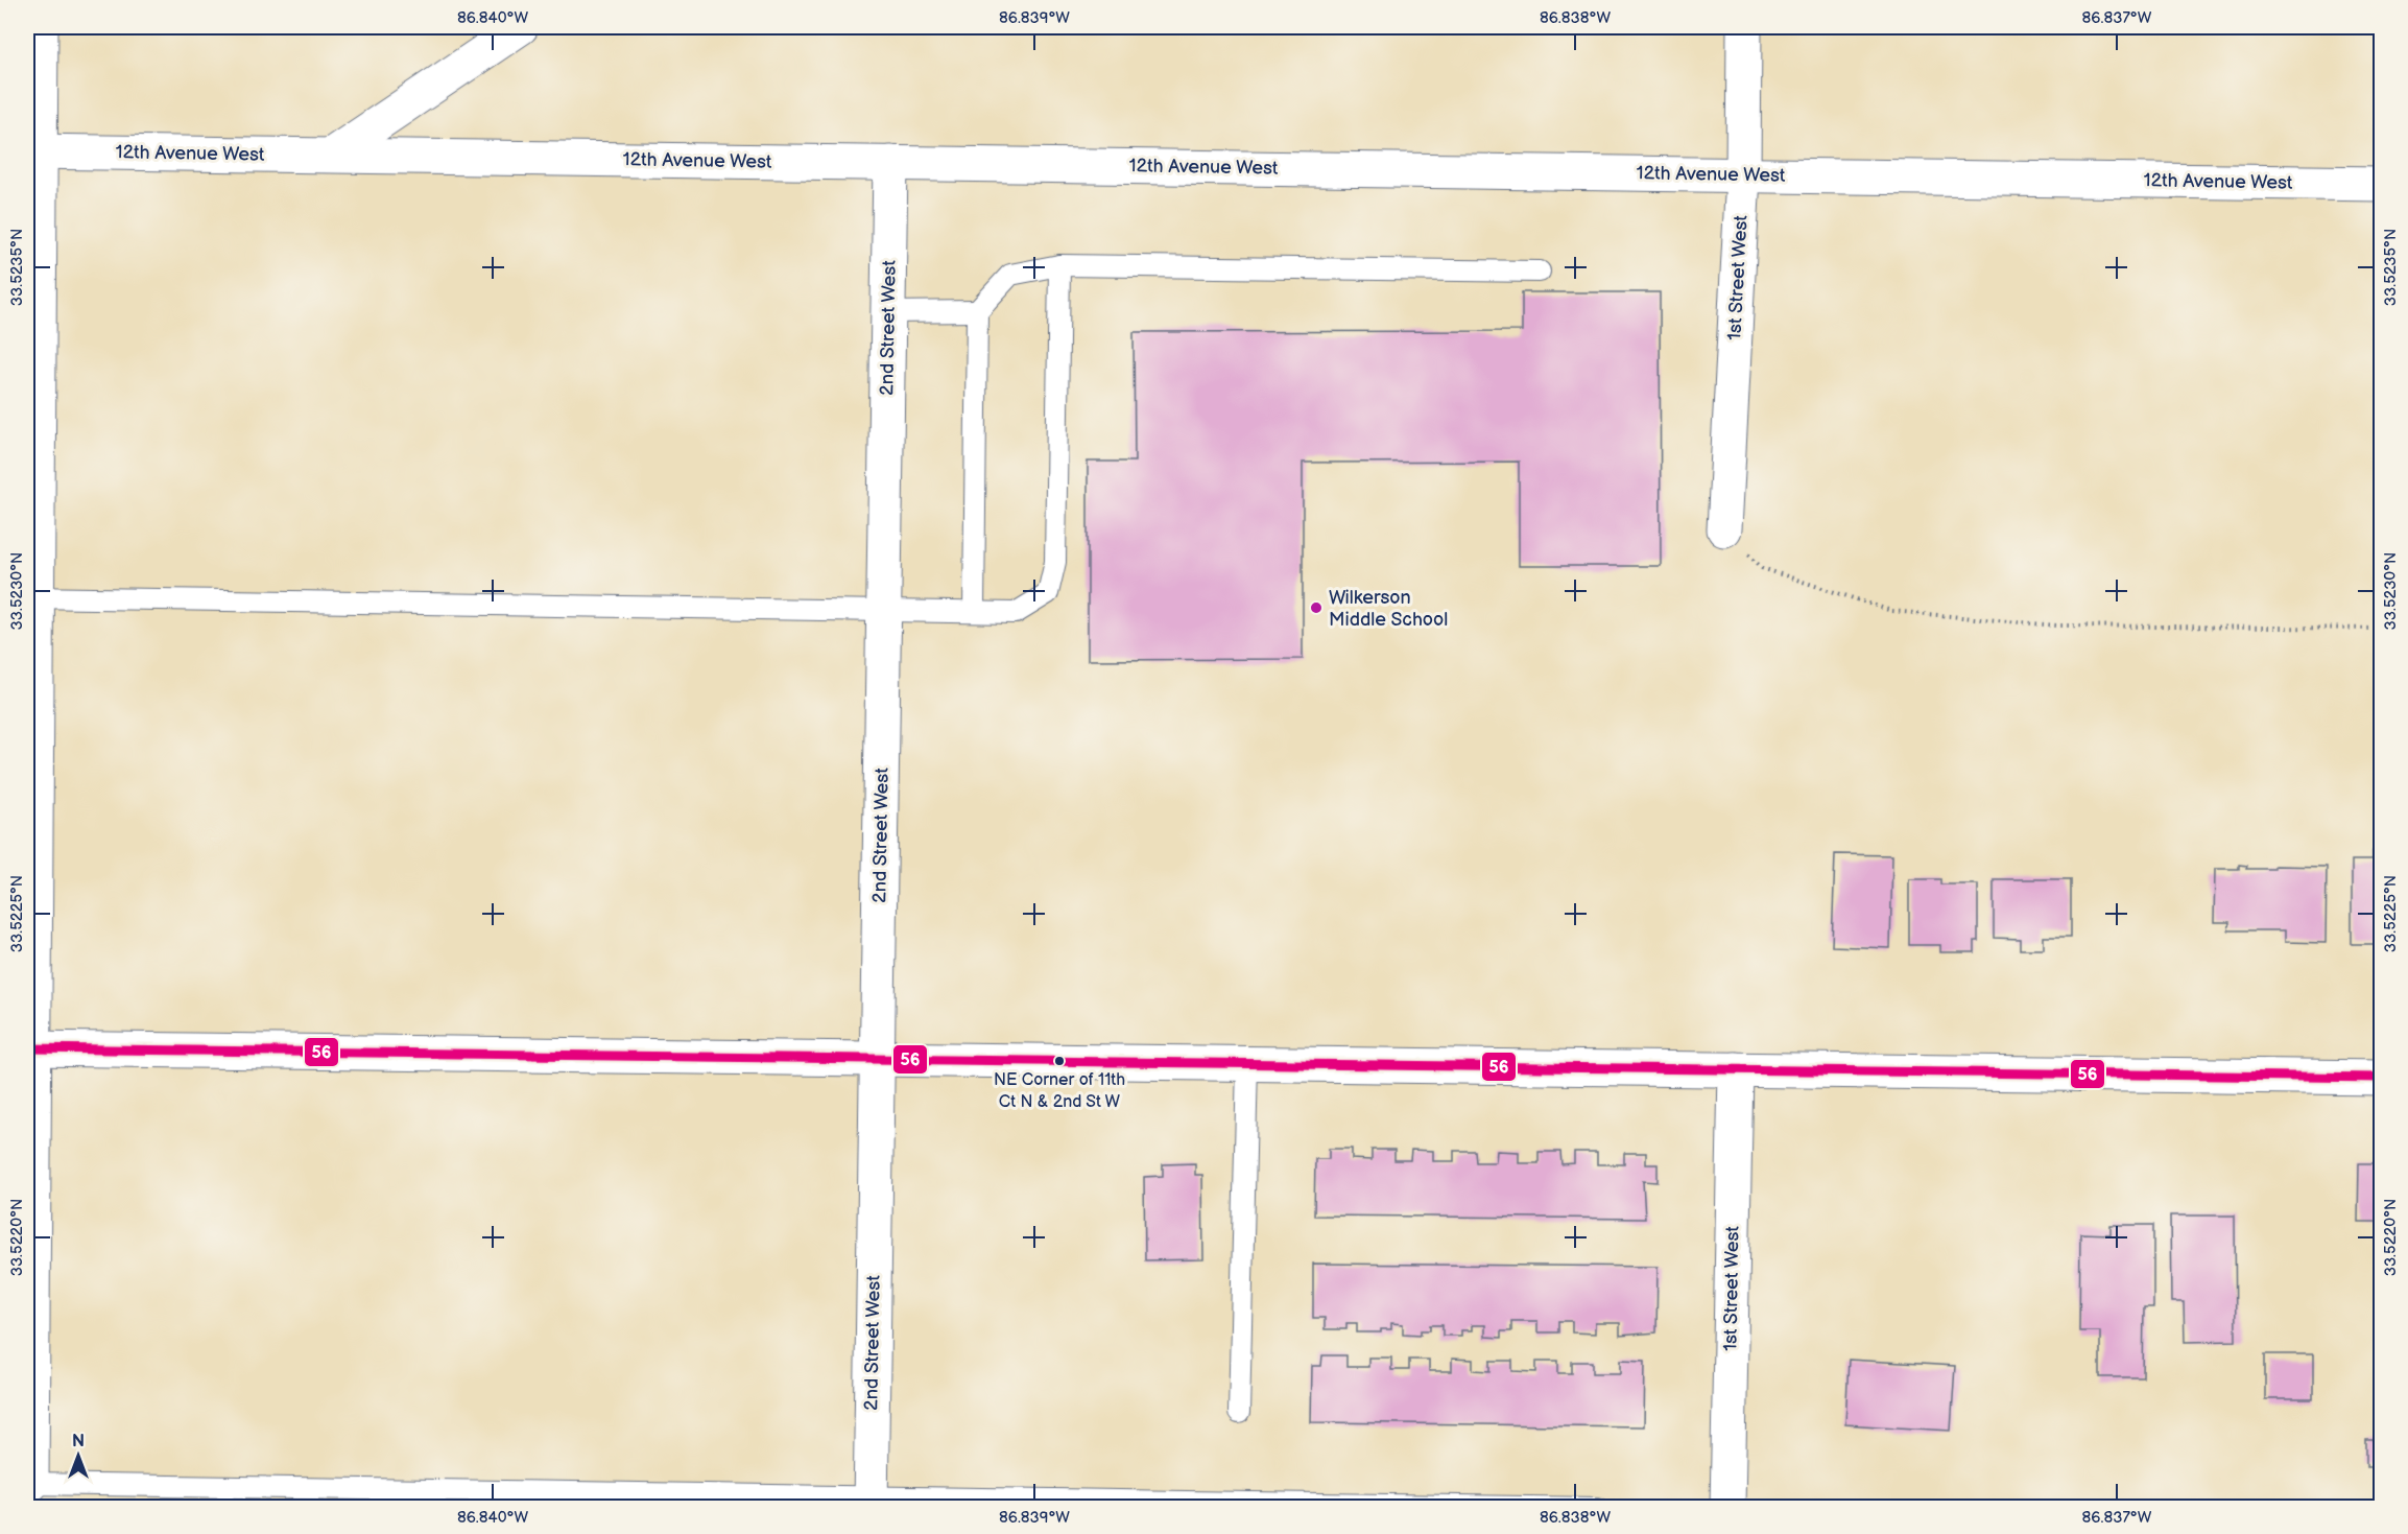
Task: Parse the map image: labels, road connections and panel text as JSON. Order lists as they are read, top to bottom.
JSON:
{
  "streets": {
    "street": ["12th Avenue West", "1st Street West", "2nd Street West"]
  },
  "crossings": [
    ["12th Avenue West", "1st Street West"],
    ["12th Avenue West", "2nd Street West"]
  ],
  "places": ["Wilkerson Middle School", "NE Corner of 11th Ct N & 2nd St W"],
  "lines": ["transit line 56"],
  "north": "top",
  "coordinates": [
    "86.840°W",
    "86.839°W",
    "86.838°W",
    "86.837°W",
    "33.5235°N",
    "33.5230°N",
    "33.5225°N",
    "33.5220°N"
  ]
}
